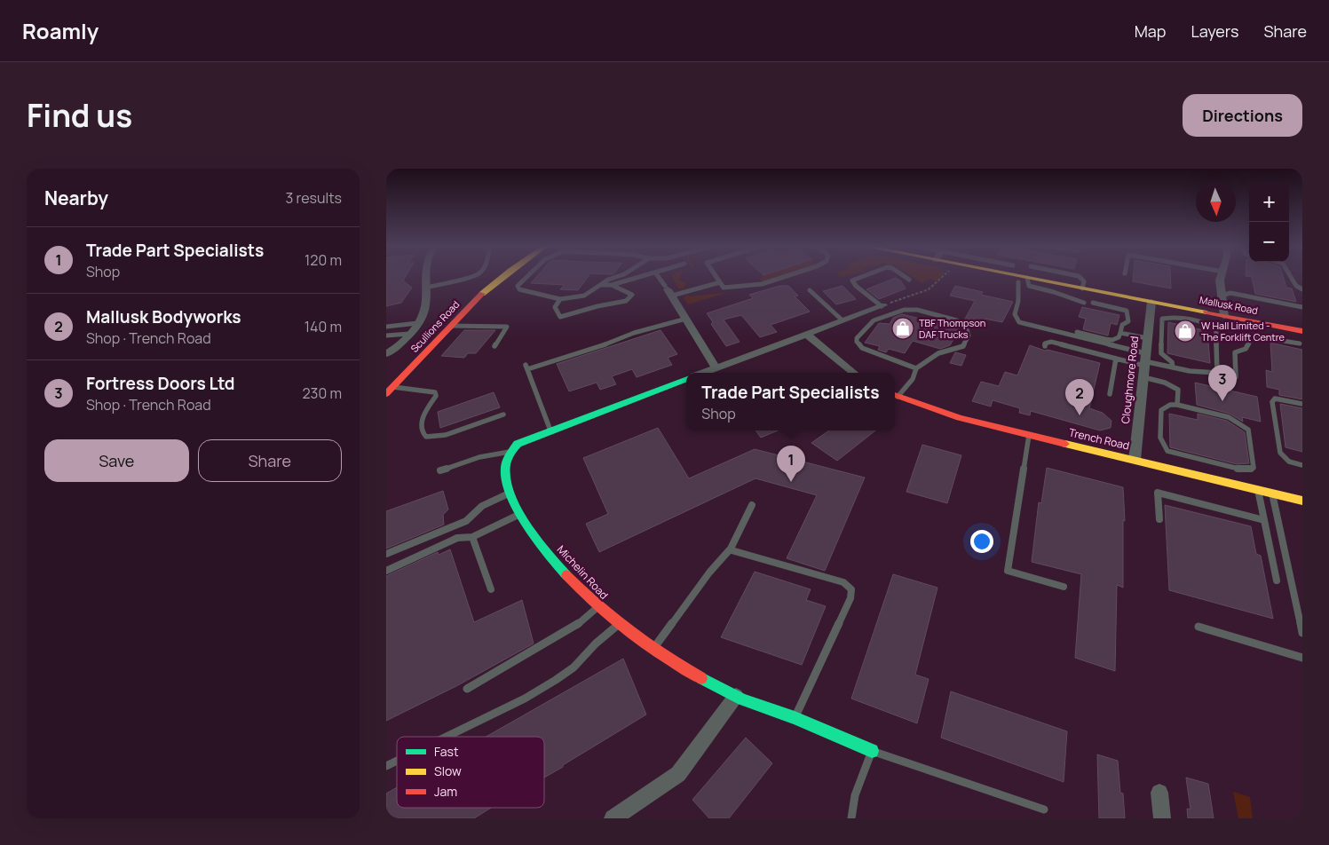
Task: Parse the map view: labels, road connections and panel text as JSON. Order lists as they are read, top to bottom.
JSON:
{
  "streets": {
    "street": [
      "Mallusk Road",
      "Scullions Road",
      "Cloughmore Road",
      "Trench Road",
      "Michelin Road"
    ]
  },
  "crossings": [
    ["Mallusk Road", "Cloughmore Road"],
    ["Cloughmore Road", "Trench Road"]
  ],
  "places": {
    "shop": ["TBF Thompson DAF Trucks", "W Hall Limited - The Forklift Centre"]
  },
  "legend": ["Fast", "Slow", "Jam"],
  "north": "bottom",
  "page": {
    "header": "Roamly",
    "nav": ["Map", "Layers", "Share"],
    "title": "Find us",
    "buttons": [
      "Directions",
      ["Save", "Share"]
    ],
    "heading": ["Nearby", "3 results"],
    "map_buttons": ["+", "−"],
    "list": [
      {
        "mark": "1",
        "name": "Trade Part Specialists",
        "note": "Shop",
        "value": "120 m"
      },
      {
        "mark": "2",
        "name": "Mallusk Bodyworks",
        "note": "Shop · Trench Road",
        "value": "140 m"
      },
      {
        "mark": "3",
        "name": "Fortress Doors Ltd",
        "note": "Shop · Trench Road",
        "value": "230 m"
      }
    ],
    "pins": ["3", "2", "1"],
    "popup": ["Trade Part Specialists", "Shop"]
  }
}
